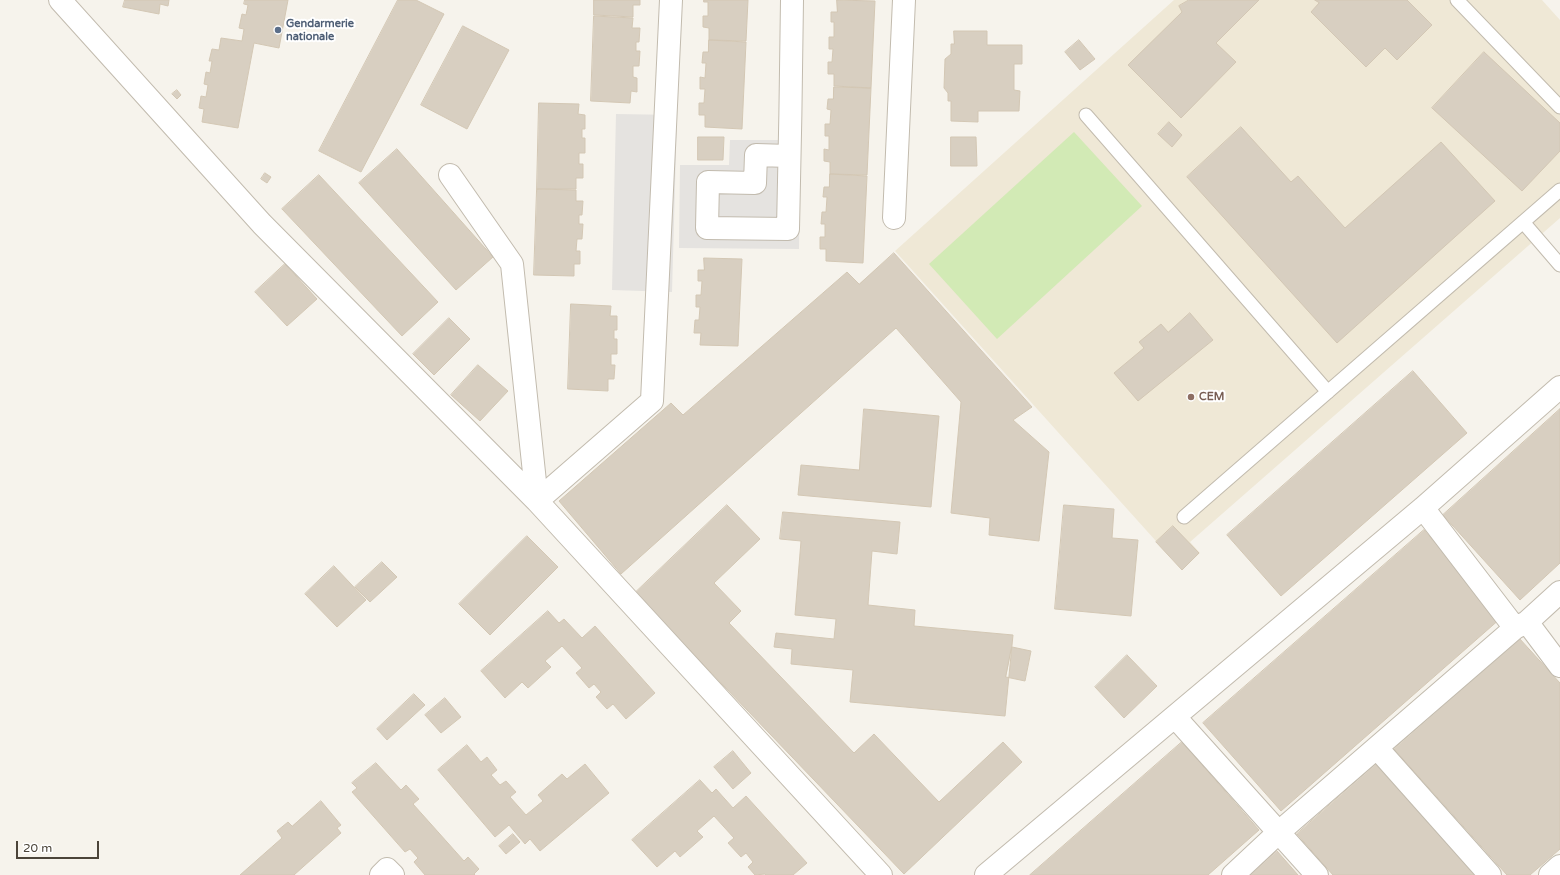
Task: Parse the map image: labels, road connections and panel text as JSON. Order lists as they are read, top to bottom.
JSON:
{
  "places": ["Gendarmerie nationale", "CEM"],
  "scale_bar": "20 m"
}
